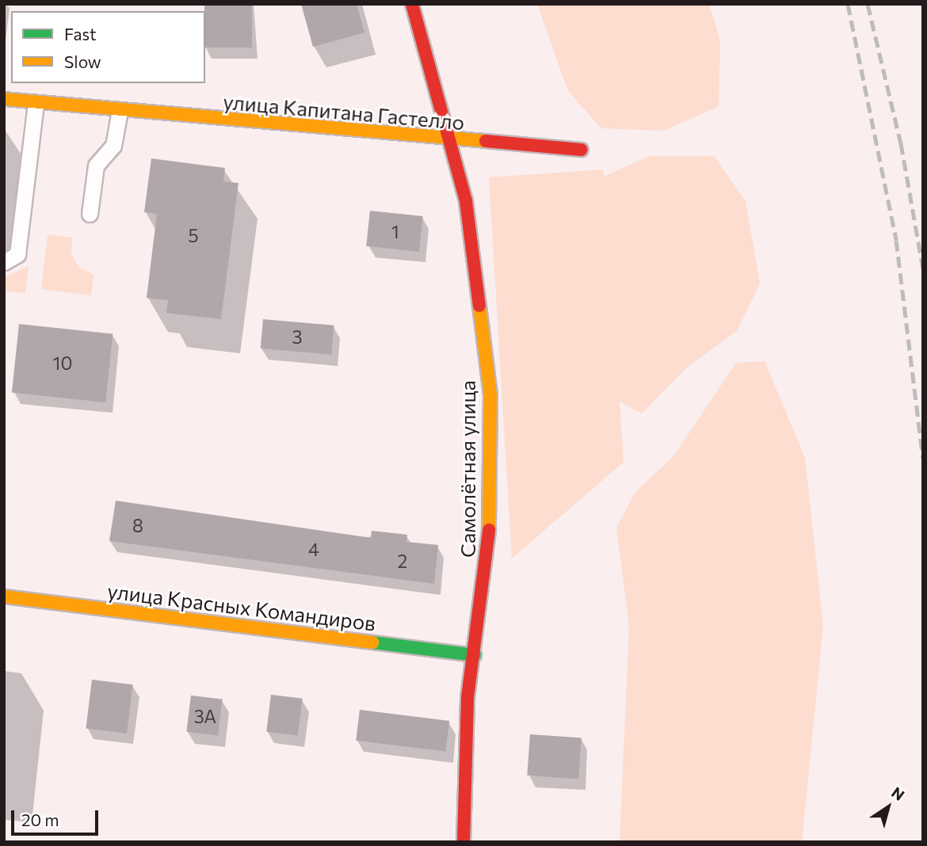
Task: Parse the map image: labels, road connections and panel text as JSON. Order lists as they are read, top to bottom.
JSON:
{
  "streets": {
    "street": ["улица Капитана Гастелло", "Самолётная улица", "улица Красных Командиров"]
  },
  "crossings": [
    ["улица Капитана Гастелло", "Самолётная улица"],
    ["Самолётная улица", "улица Красных Командиров"]
  ],
  "house_numbers": [
    "1",
    "5",
    "3",
    "10",
    "8",
    "4",
    "2",
    "3А"
  ],
  "legend": ["Fast", "Slow"],
  "scale_bar": "20 m",
  "north": "top right"
}
